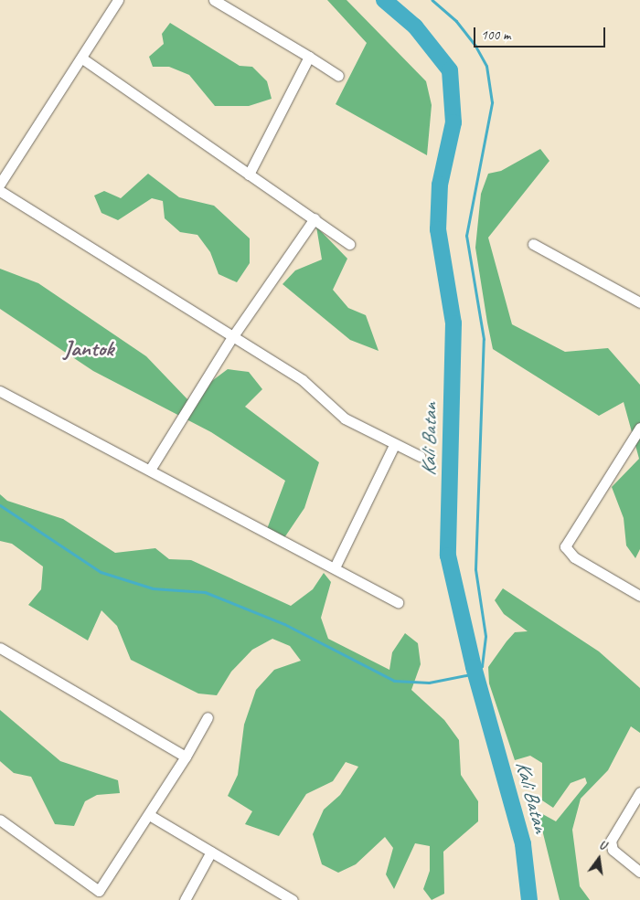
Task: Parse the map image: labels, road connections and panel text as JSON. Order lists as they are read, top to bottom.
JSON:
{
  "districts": ["Jantok"],
  "water": ["Kali Batan"],
  "scale_bar": "100 m",
  "north": "top"
}
